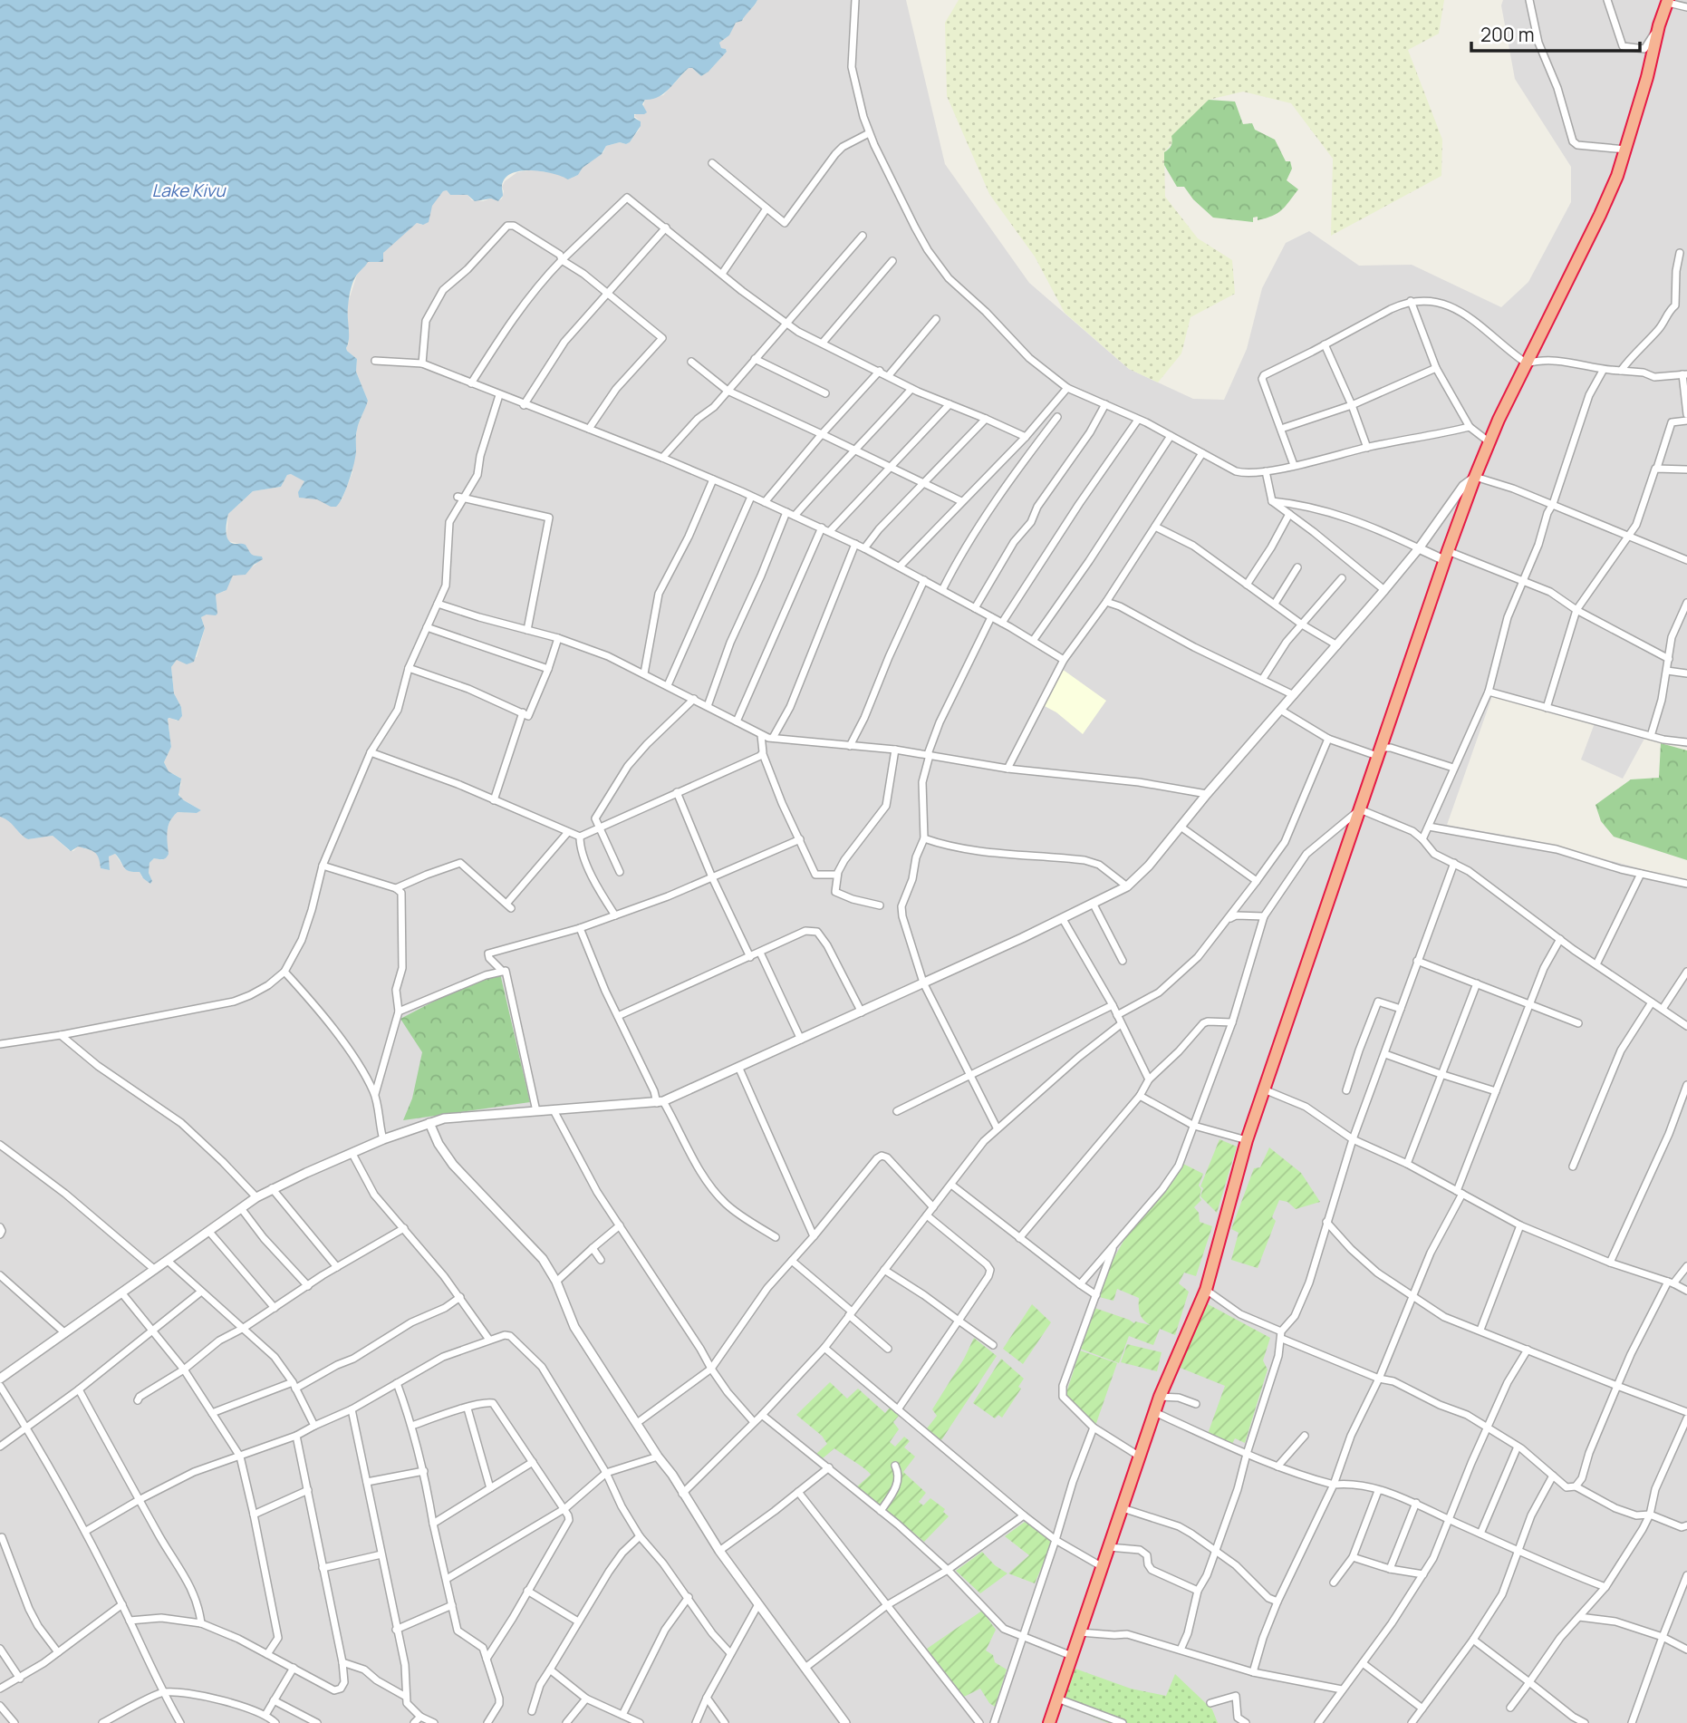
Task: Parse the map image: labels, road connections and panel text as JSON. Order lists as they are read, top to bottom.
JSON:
{
  "water": ["Lake Kivu"],
  "scale_bar": "200 m"
}
